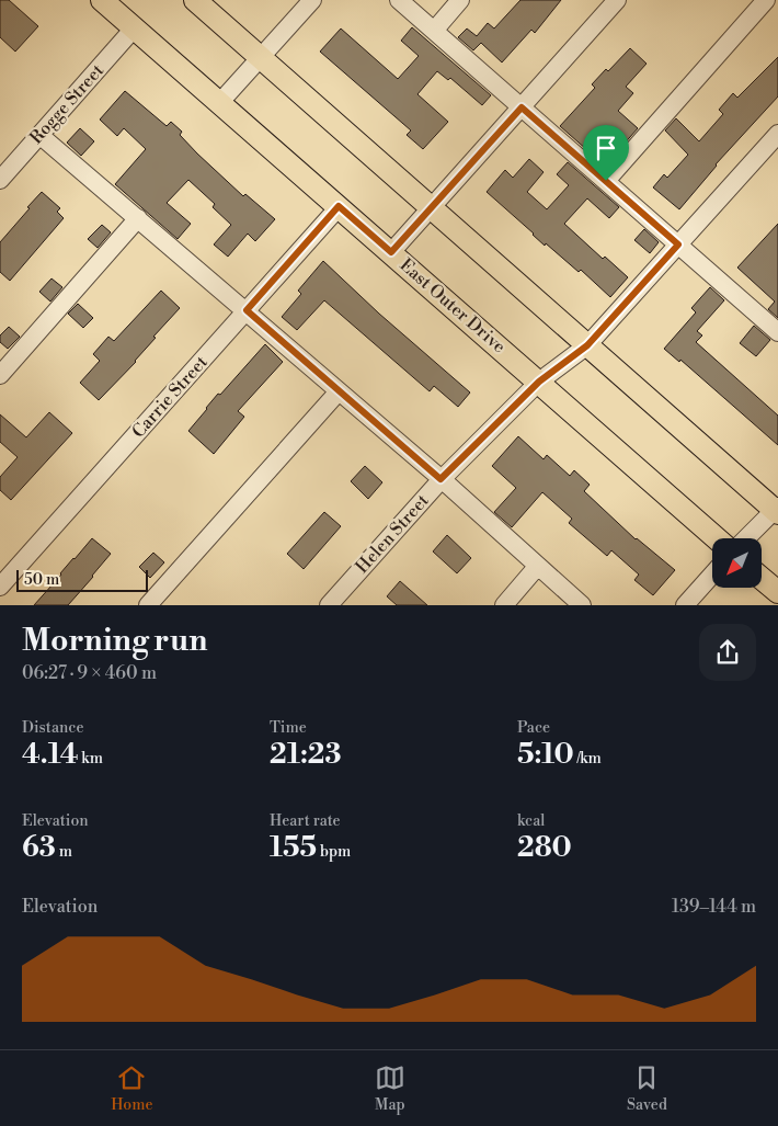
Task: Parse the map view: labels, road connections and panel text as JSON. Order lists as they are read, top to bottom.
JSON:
{
  "streets": {
    "main road": ["East Outer Drive"],
    "street": ["Rogge Street", "Carrie Street", "Helen Street"]
  },
  "crossings": [
    ["Rogge Street", "East Outer Drive"],
    ["East Outer Drive", "Carrie Street"],
    ["East Outer Drive", "Helen Street"]
  ],
  "scale_bar": "50 m",
  "north": "bottom left",
  "page": {
    "scale": "50 m",
    "heading": ["Morning run", "06:27 · 9 × 460 m"],
    "stats": [
      ["Distance", "4.14 km"],
      ["Time", "21:23"],
      ["Pace", "5:10 /km"],
      ["Elevation", "63 m"],
      ["Heart rate", "155 bpm"],
      ["kcal", "280"]
    ],
    "chart": ["Elevation", "139–144 m"],
    "tabs": ["Home", "Map", "Saved"]
  }
}
